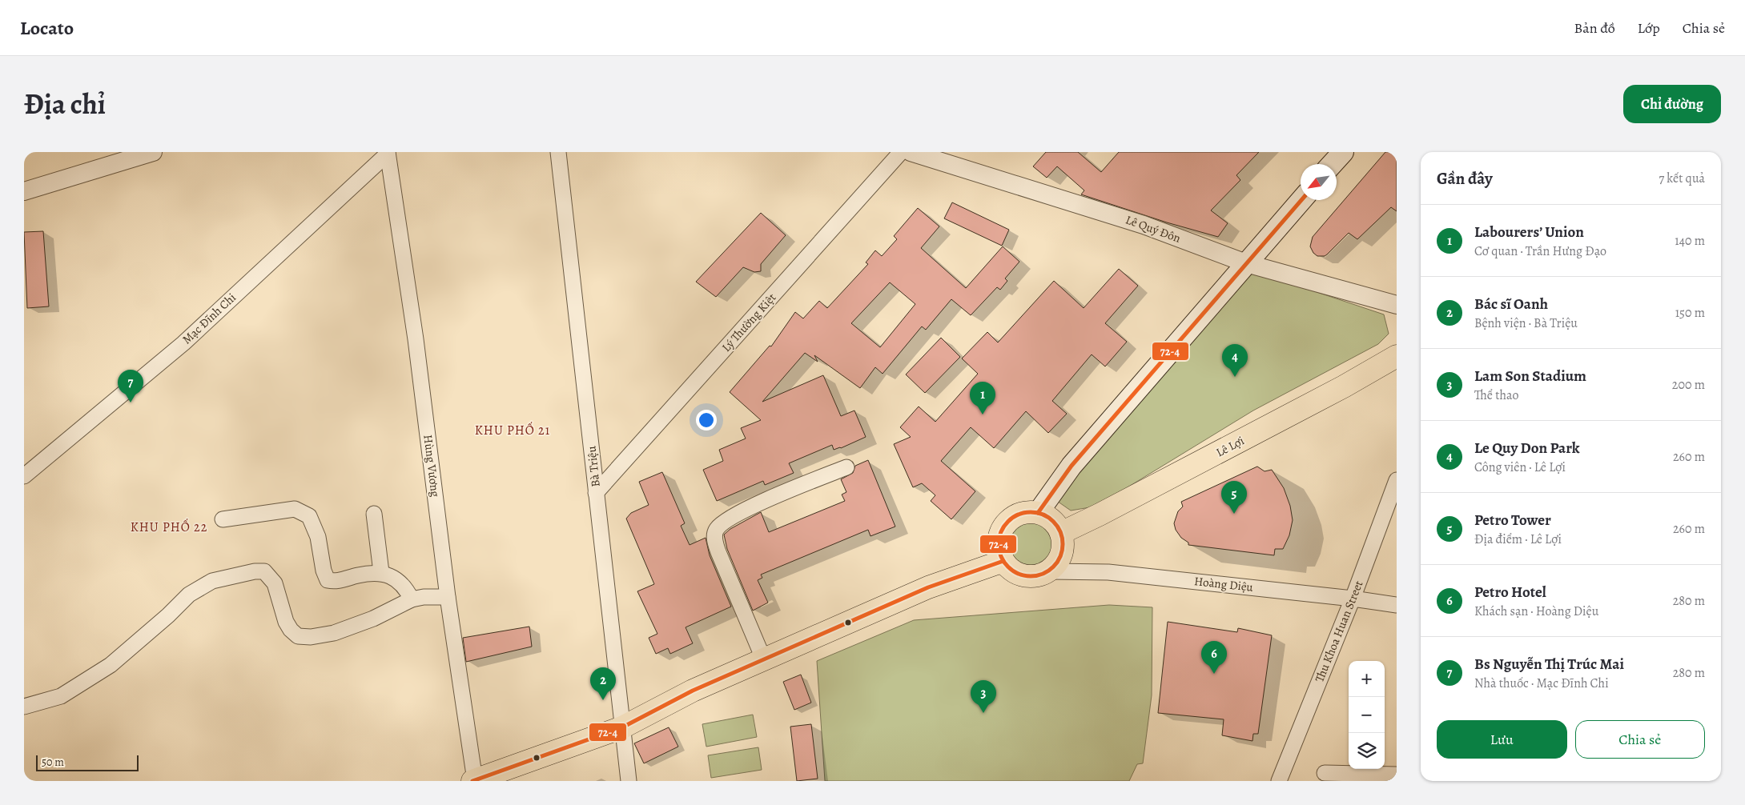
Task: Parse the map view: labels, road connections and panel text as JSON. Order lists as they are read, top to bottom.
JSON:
{
  "streets": {
    "main road": ["Lê Lợi"],
    "street": [
      "Lê Quý Đôn",
      "Mạc Đĩnh Chi",
      "Lý Thường Kiệt",
      "Hùng Vương",
      "Bà Triệu",
      "Hoàng Diệu",
      "Thu Khoa Huan Street"
    ]
  },
  "crossings": [
    ["Mạc Đĩnh Chi", "Hùng Vương"],
    ["Lý Thường Kiệt", "Bà Triệu"],
    ["Lê Lợi", "Hoàng Diệu"],
    ["Hoàng Diệu", "Thu Khoa Huan Street"]
  ],
  "districts": ["KHU PHỐ 21", "KHU PHỐ 22"],
  "lines": ["transit line 72-4"],
  "scale_bar": "50 m",
  "north": "bottom left",
  "page": {
    "header": "Locato",
    "nav": ["Bản đồ", "Lớp", "Chia sẻ"],
    "title": "Địa chỉ",
    "buttons": [
      "Chỉ đường",
      ["Lưu", "Chia sẻ"]
    ],
    "heading": ["Gần đây", "7 kết quả"],
    "list": [
      {
        "mark": "1",
        "name": "Labourers’ Union",
        "note": "Cơ quan · Trần Hưng Đạo",
        "value": "140 m"
      },
      {
        "mark": "2",
        "name": "Bác sĩ Oanh",
        "note": "Bệnh viện · Bà Triệu",
        "value": "150 m"
      },
      {
        "mark": "3",
        "name": "Lam Son Stadium",
        "note": "Thể thao",
        "value": "200 m"
      },
      {
        "mark": "4",
        "name": "Le Quy Don Park",
        "note": "Công viên · Lê Lợi",
        "value": "260 m"
      },
      {
        "mark": "5",
        "name": "Petro Tower",
        "note": "Địa điểm · Lê Lợi",
        "value": "260 m"
      },
      {
        "mark": "6",
        "name": "Petro Hotel",
        "note": "Khách sạn · Hoàng Diệu",
        "value": "280 m"
      },
      {
        "mark": "7",
        "name": "Bs Nguyễn Thị Trúc Mai",
        "note": "Nhà thuốc · Mạc Đĩnh Chi",
        "value": "280 m"
      }
    ],
    "pins": [
      "4",
      "7",
      "1",
      "5",
      "6",
      "2",
      "3"
    ],
    "map_buttons": ["+", "−"],
    "scale": "50 m"
  }
}
